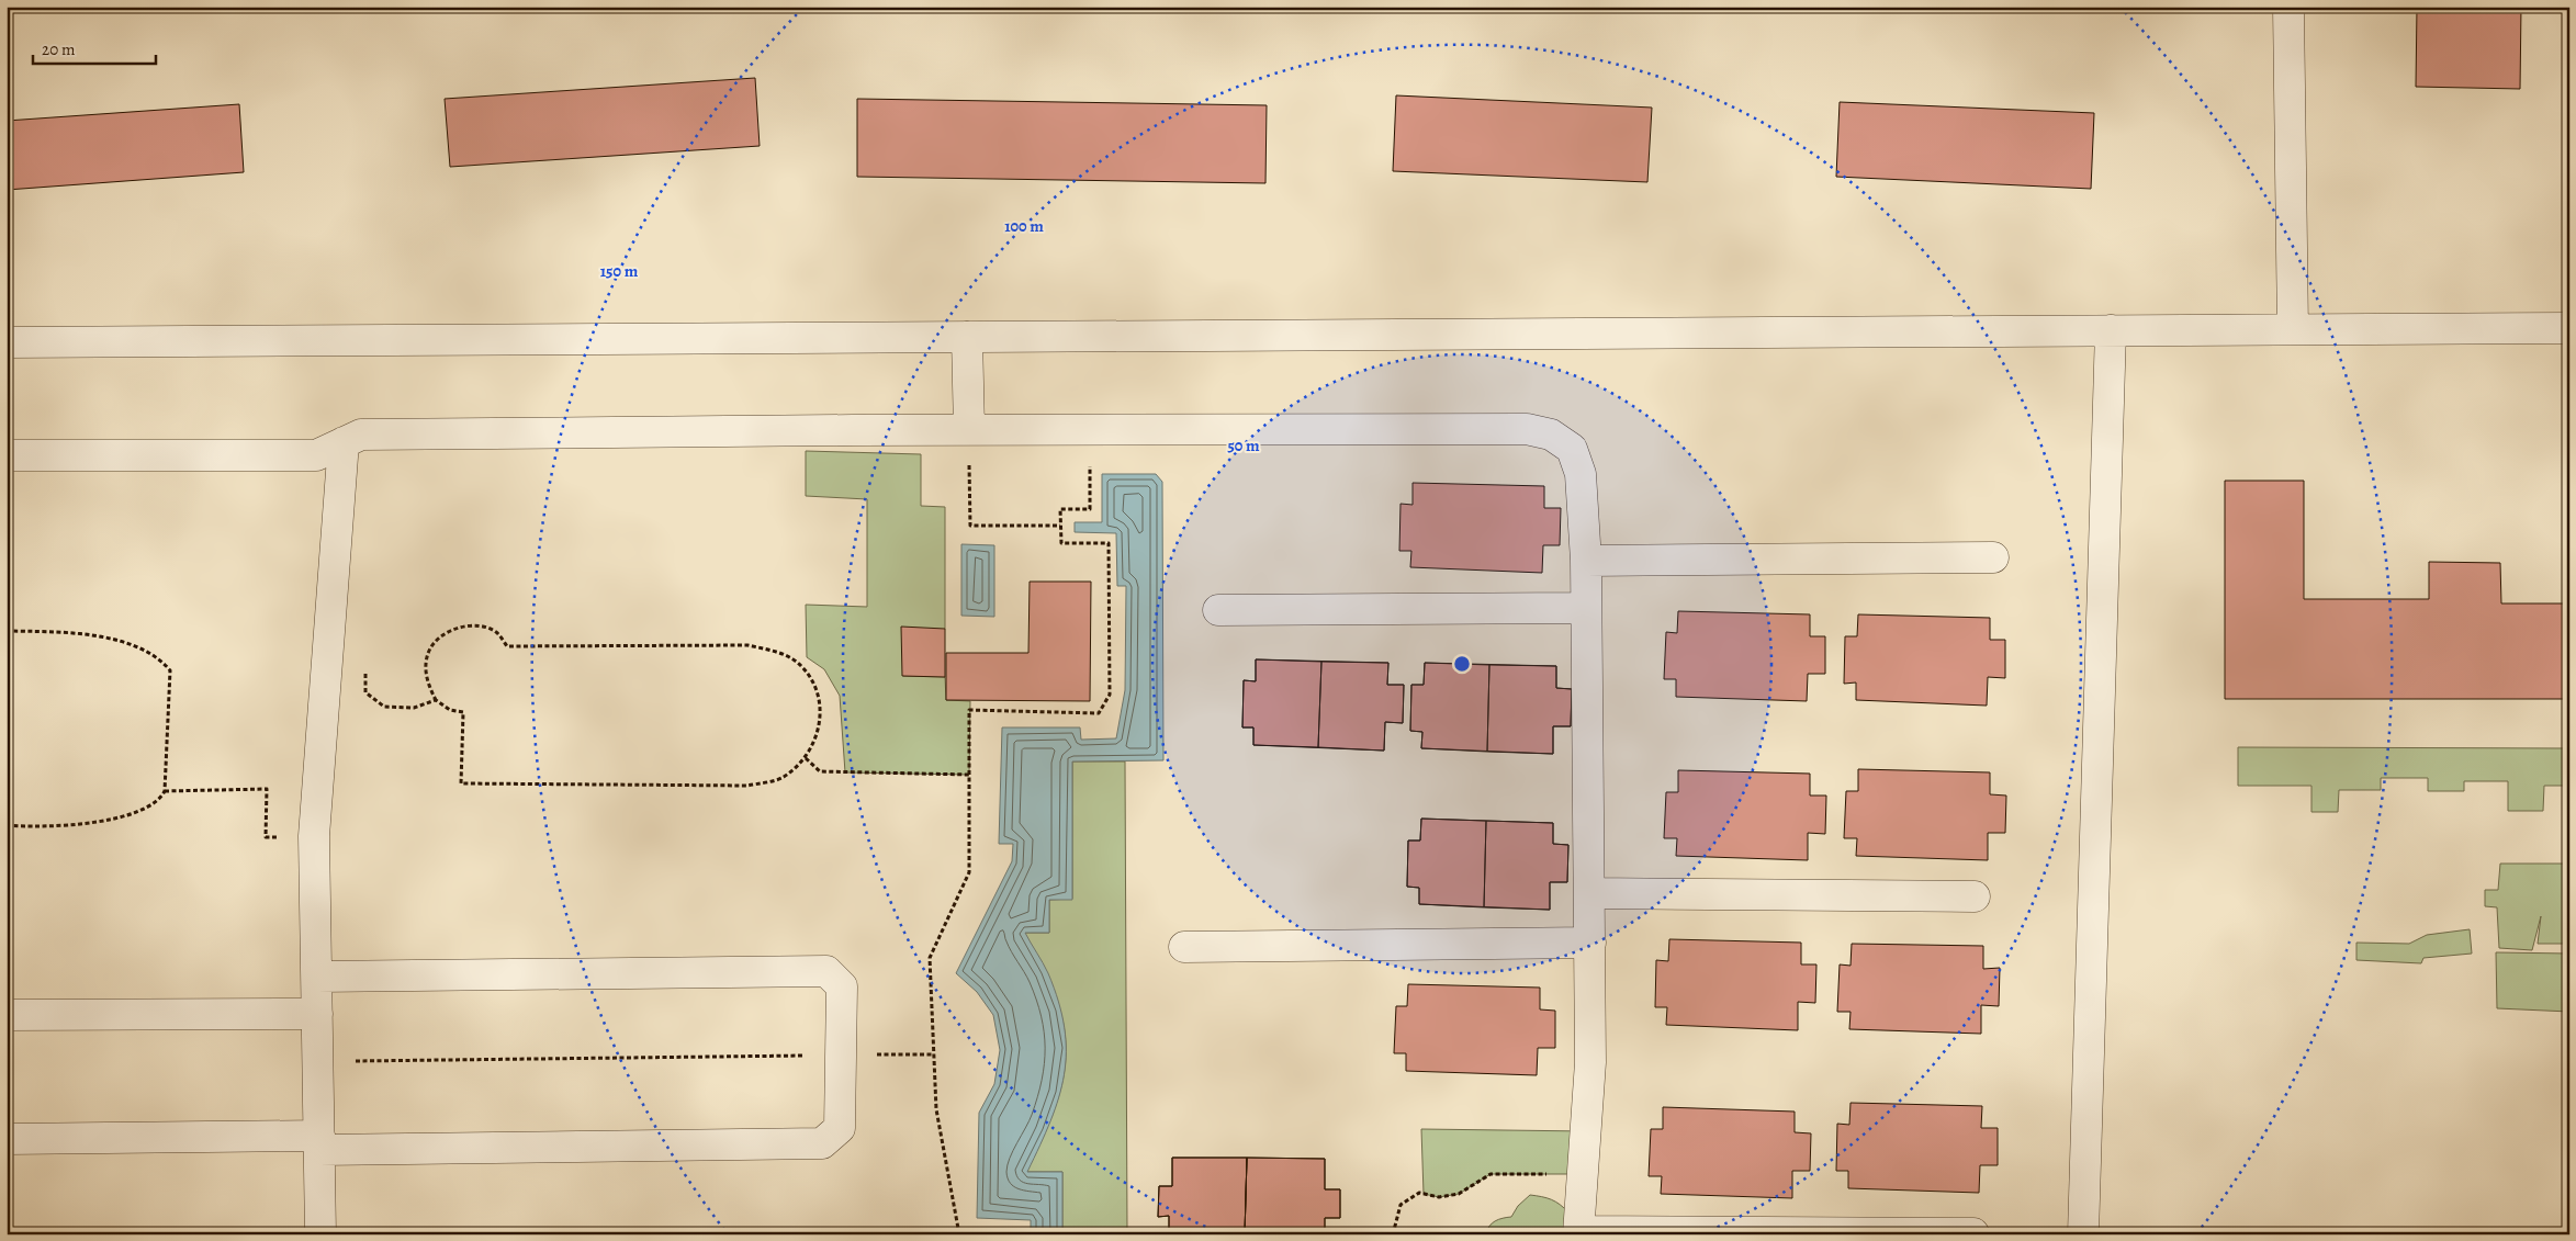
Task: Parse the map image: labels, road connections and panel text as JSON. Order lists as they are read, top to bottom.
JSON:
{
  "scale_bar": "20 m",
  "rings": ["100 m", "150 m", "50 m"]
}
